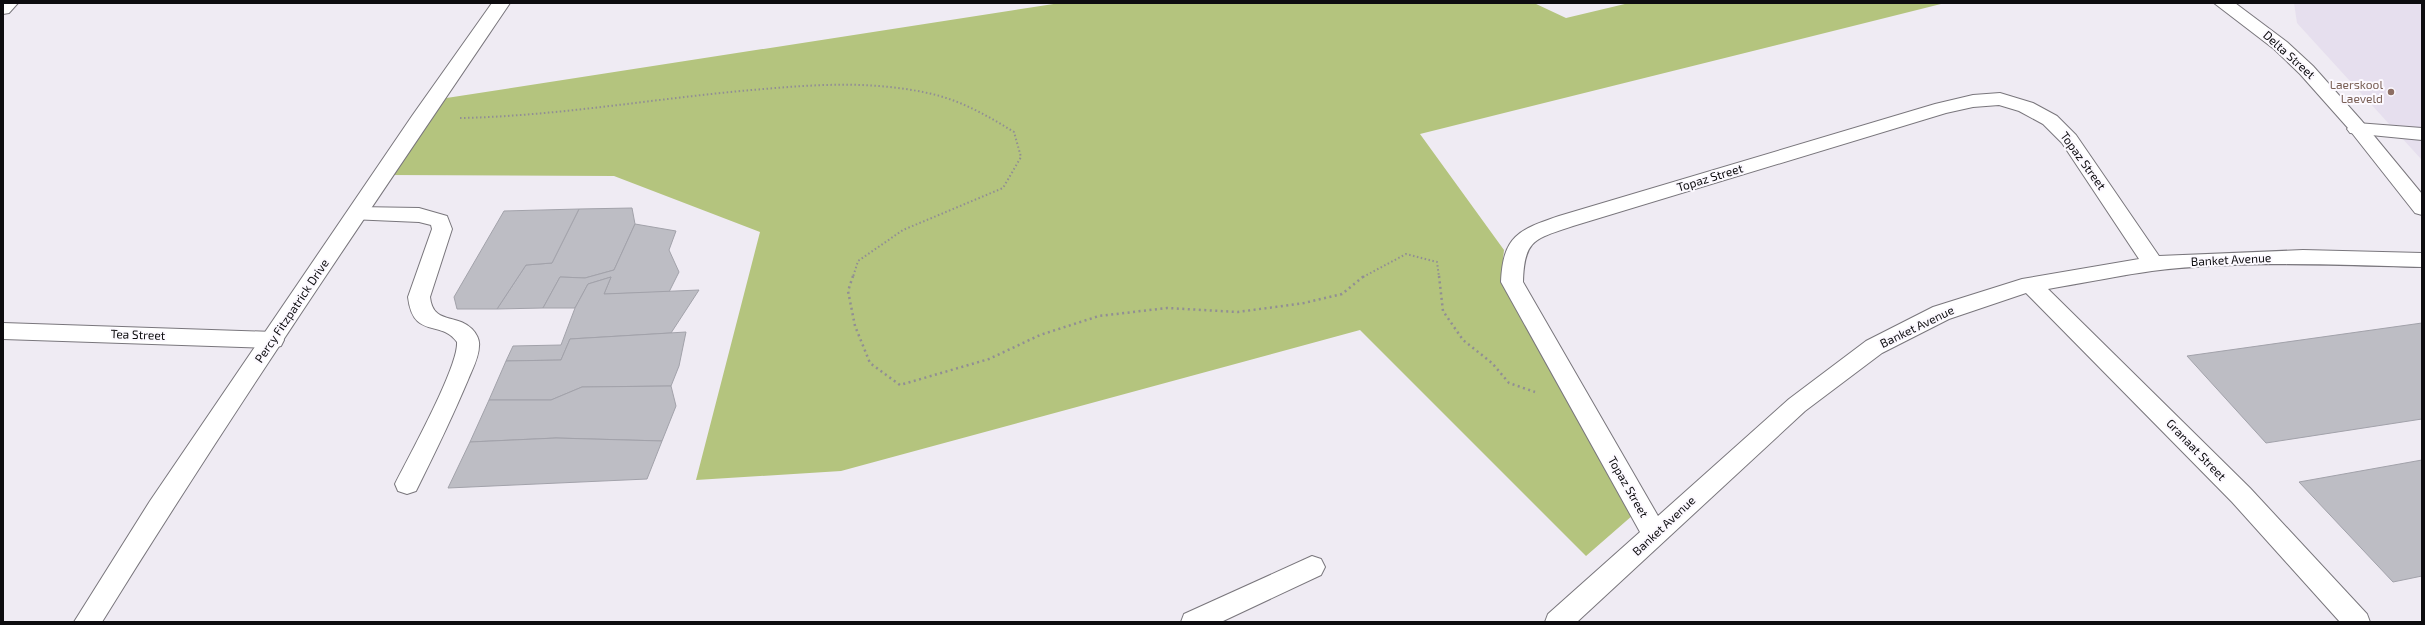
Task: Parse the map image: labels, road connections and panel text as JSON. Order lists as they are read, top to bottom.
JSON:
{
  "streets": {
    "street": [
      "Delta Street",
      "Topaz Street",
      "Banket Avenue",
      "Percy Fitzpatrick Drive",
      "Tea Street",
      "Granaat Street"
    ]
  },
  "crossings": [
    ["Topaz Street", "Banket Avenue"],
    ["Banket Avenue", "Granaat Street"],
    ["Percy Fitzpatrick Drive", "Tea Street"]
  ],
  "places": ["Laerskool Laeveld"]
}
